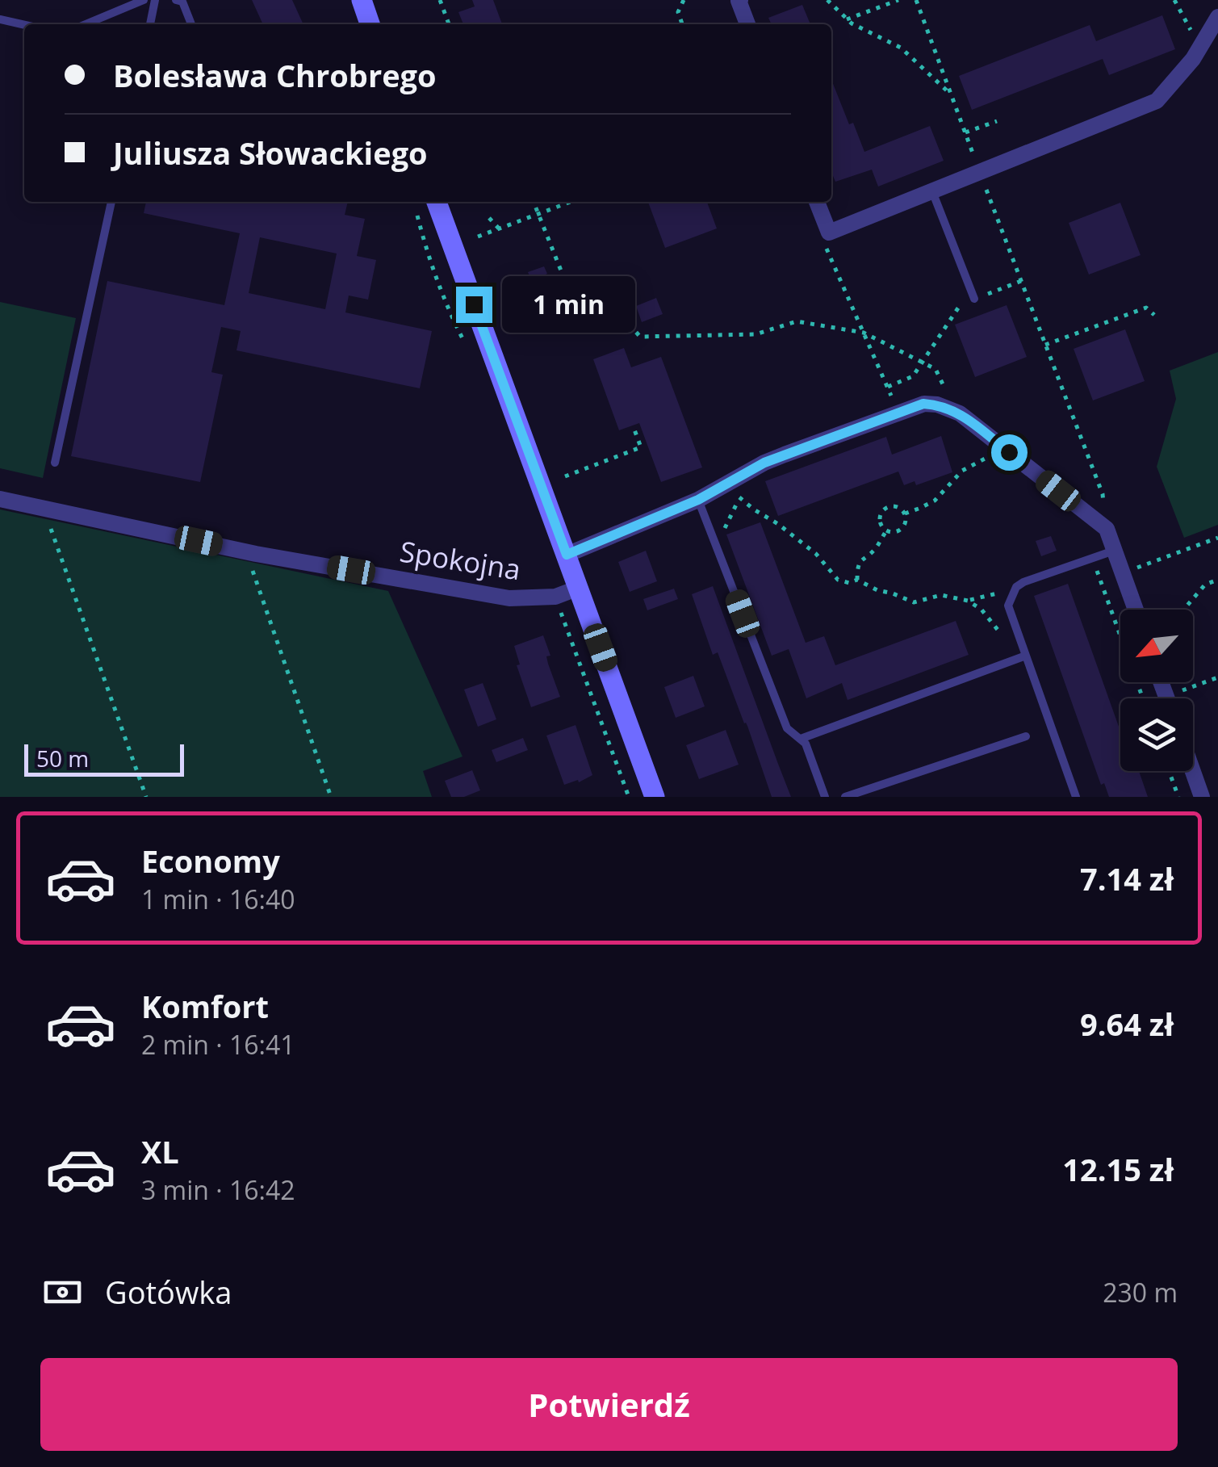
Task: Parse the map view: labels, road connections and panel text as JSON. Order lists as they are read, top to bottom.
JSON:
{
  "streets": {
    "street": ["Spokojna"]
  },
  "scale_bar": "50 m",
  "north": "bottom left",
  "page": {
    "banner": ["Bolesława Chrobrego", "Juliusza Słowackiego"],
    "bubble": "1 min",
    "scale": "50 m",
    "list": [
      {
        "name": "Economy",
        "note": "1 min · 16:40",
        "value": "7.14 zł"
      },
      {
        "name": "Komfort",
        "note": "2 min · 16:41",
        "value": "9.64 zł"
      },
      {
        "name": "XL",
        "note": "3 min · 16:42",
        "value": "12.15 zł"
      }
    ],
    "pay": ["Gotówka", "230 m"],
    "buttons": "Potwierdź"
  }
}
